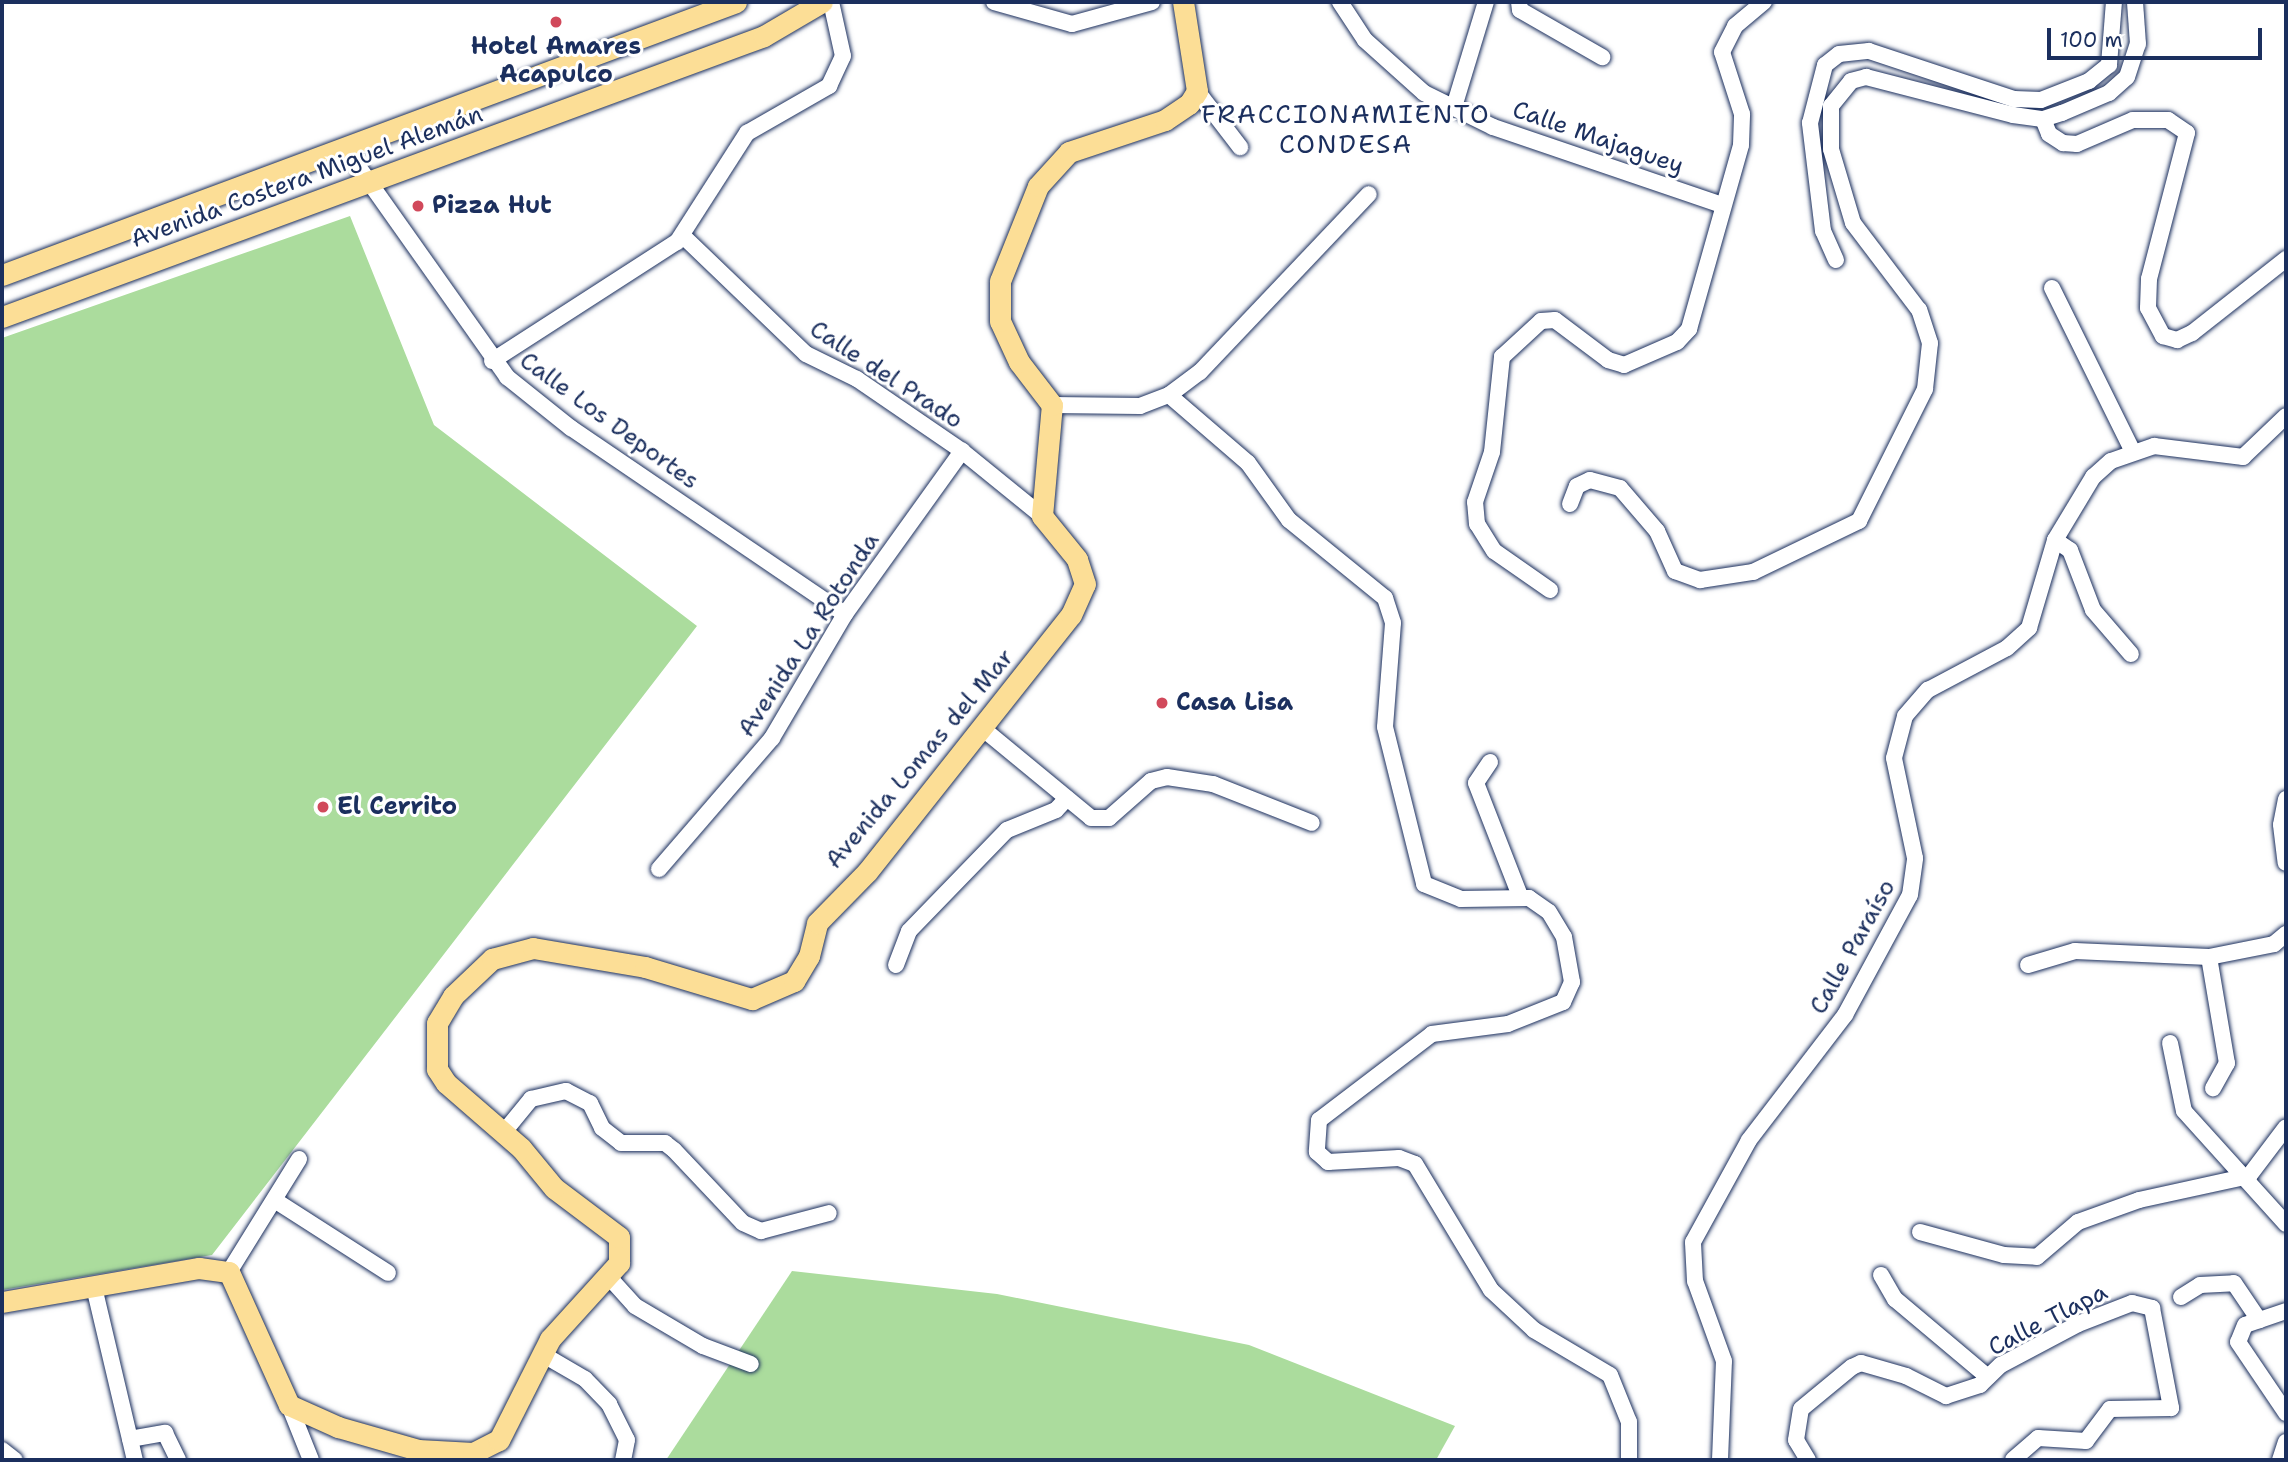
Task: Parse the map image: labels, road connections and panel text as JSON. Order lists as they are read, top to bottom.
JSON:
{
  "streets": {
    "main road": ["Avenida Costera Miguel Alemán", "Avenida Lomas del Mar"],
    "street": [
      "Calle Majaguey",
      "Calle del Prado",
      "Calle Los Deportes",
      "Avenida La Rotonda",
      "Calle Paraíso",
      "Calle Tlapa"
    ]
  },
  "crossings": [
    ["Avenida Costera Miguel Alemán", "Calle Los Deportes"],
    ["Calle del Prado", "Avenida La Rotonda"],
    ["Calle del Prado", "Avenida Lomas del Mar"],
    ["Calle Los Deportes", "Avenida La Rotonda"]
  ],
  "districts": ["FRACCIONAMIENTO CONDESA"],
  "places": [
    "Hotel Amares Acapulco",
    "Pizza Hut",
    "Casa Lisa",
    "El Cerrito"
  ],
  "scale_bar": "100 m"
}
